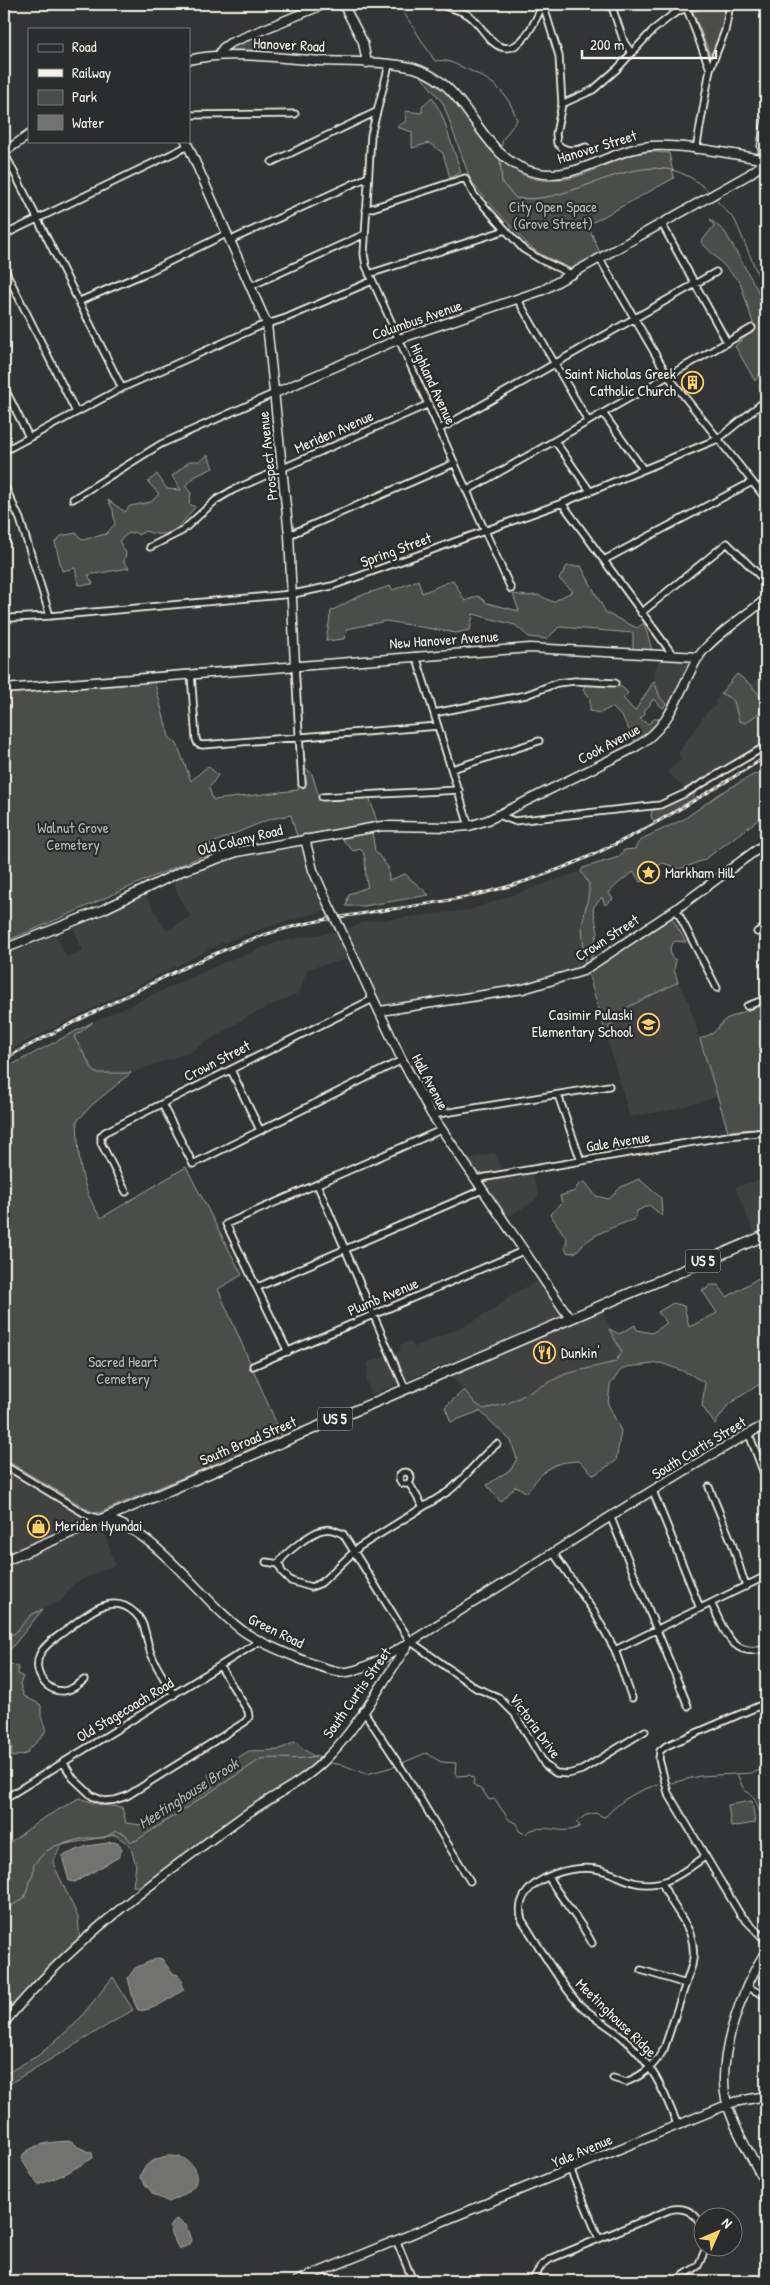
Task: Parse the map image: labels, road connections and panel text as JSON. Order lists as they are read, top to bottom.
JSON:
{
  "streets": {
    "main road": ["US 5", "South Broad Street"],
    "street": [
      "Hanover Road",
      "Hanover Street",
      "Columbus Avenue",
      "Highland Avenue",
      "Meriden Avenue",
      "Prospect Avenue",
      "Spring Street",
      "New Hanover Avenue",
      "Cook Avenue",
      "Old Colony Road",
      "Crown Street",
      "Hall Avenue",
      "Gale Avenue",
      "Plumb Avenue",
      "South Curtis Street",
      "Green Road",
      "Old Stagecoach Road",
      "Victoria Drive",
      "Meetinghouse Ridge",
      "Yale Avenue"
    ]
  },
  "crossings": [
    ["Hanover Road", "Hanover Street"],
    ["Hanover Road", "Highland Avenue"],
    ["Hanover Street", "Columbus Avenue"],
    ["Hanover Street", "Highland Avenue"],
    ["Columbus Avenue", "Highland Avenue"],
    ["Columbus Avenue", "Prospect Avenue"],
    ["Highland Avenue", "Meriden Avenue"],
    ["Highland Avenue", "Spring Street"],
    ["Meriden Avenue", "Prospect Avenue"],
    ["Prospect Avenue", "Spring Street"],
    ["Prospect Avenue", "New Hanover Avenue"],
    ["New Hanover Avenue", "Cook Avenue"],
    ["Cook Avenue", "Old Colony Road"],
    ["Old Colony Road", "Hall Avenue"],
    ["Crown Street", "Hall Avenue"],
    ["Hall Avenue", "Gale Avenue"],
    ["Hall Avenue", "Plumb Avenue"],
    ["Hall Avenue", "South Broad Street"],
    ["South Broad Street", "Green Road"],
    ["South Curtis Street", "Green Road"],
    ["South Curtis Street", "Victoria Drive"],
    ["Green Road", "Old Stagecoach Road"],
    ["Green Road", "Victoria Drive"],
    ["Meetinghouse Ridge", "Yale Avenue"]
  ],
  "water": ["Meetinghouse Brook"],
  "parks": ["City Open Space (Grove Street)", "Walnut Grove Cemetery", "Sacred Heart Cemetery"],
  "places": {
    "building": ["Saint Nicholas Greek Catholic Church"],
    "place": ["Markham Hill"],
    "school or university": ["Casimir Pulaski Elementary School"],
    "restaurant": ["Dunkin'"],
    "shop": ["Meriden Hyundai"]
  },
  "legend": [
    "Road",
    "Railway",
    "Park",
    "Water"
  ],
  "scale_bar": "200 m",
  "north": "top right"
}
